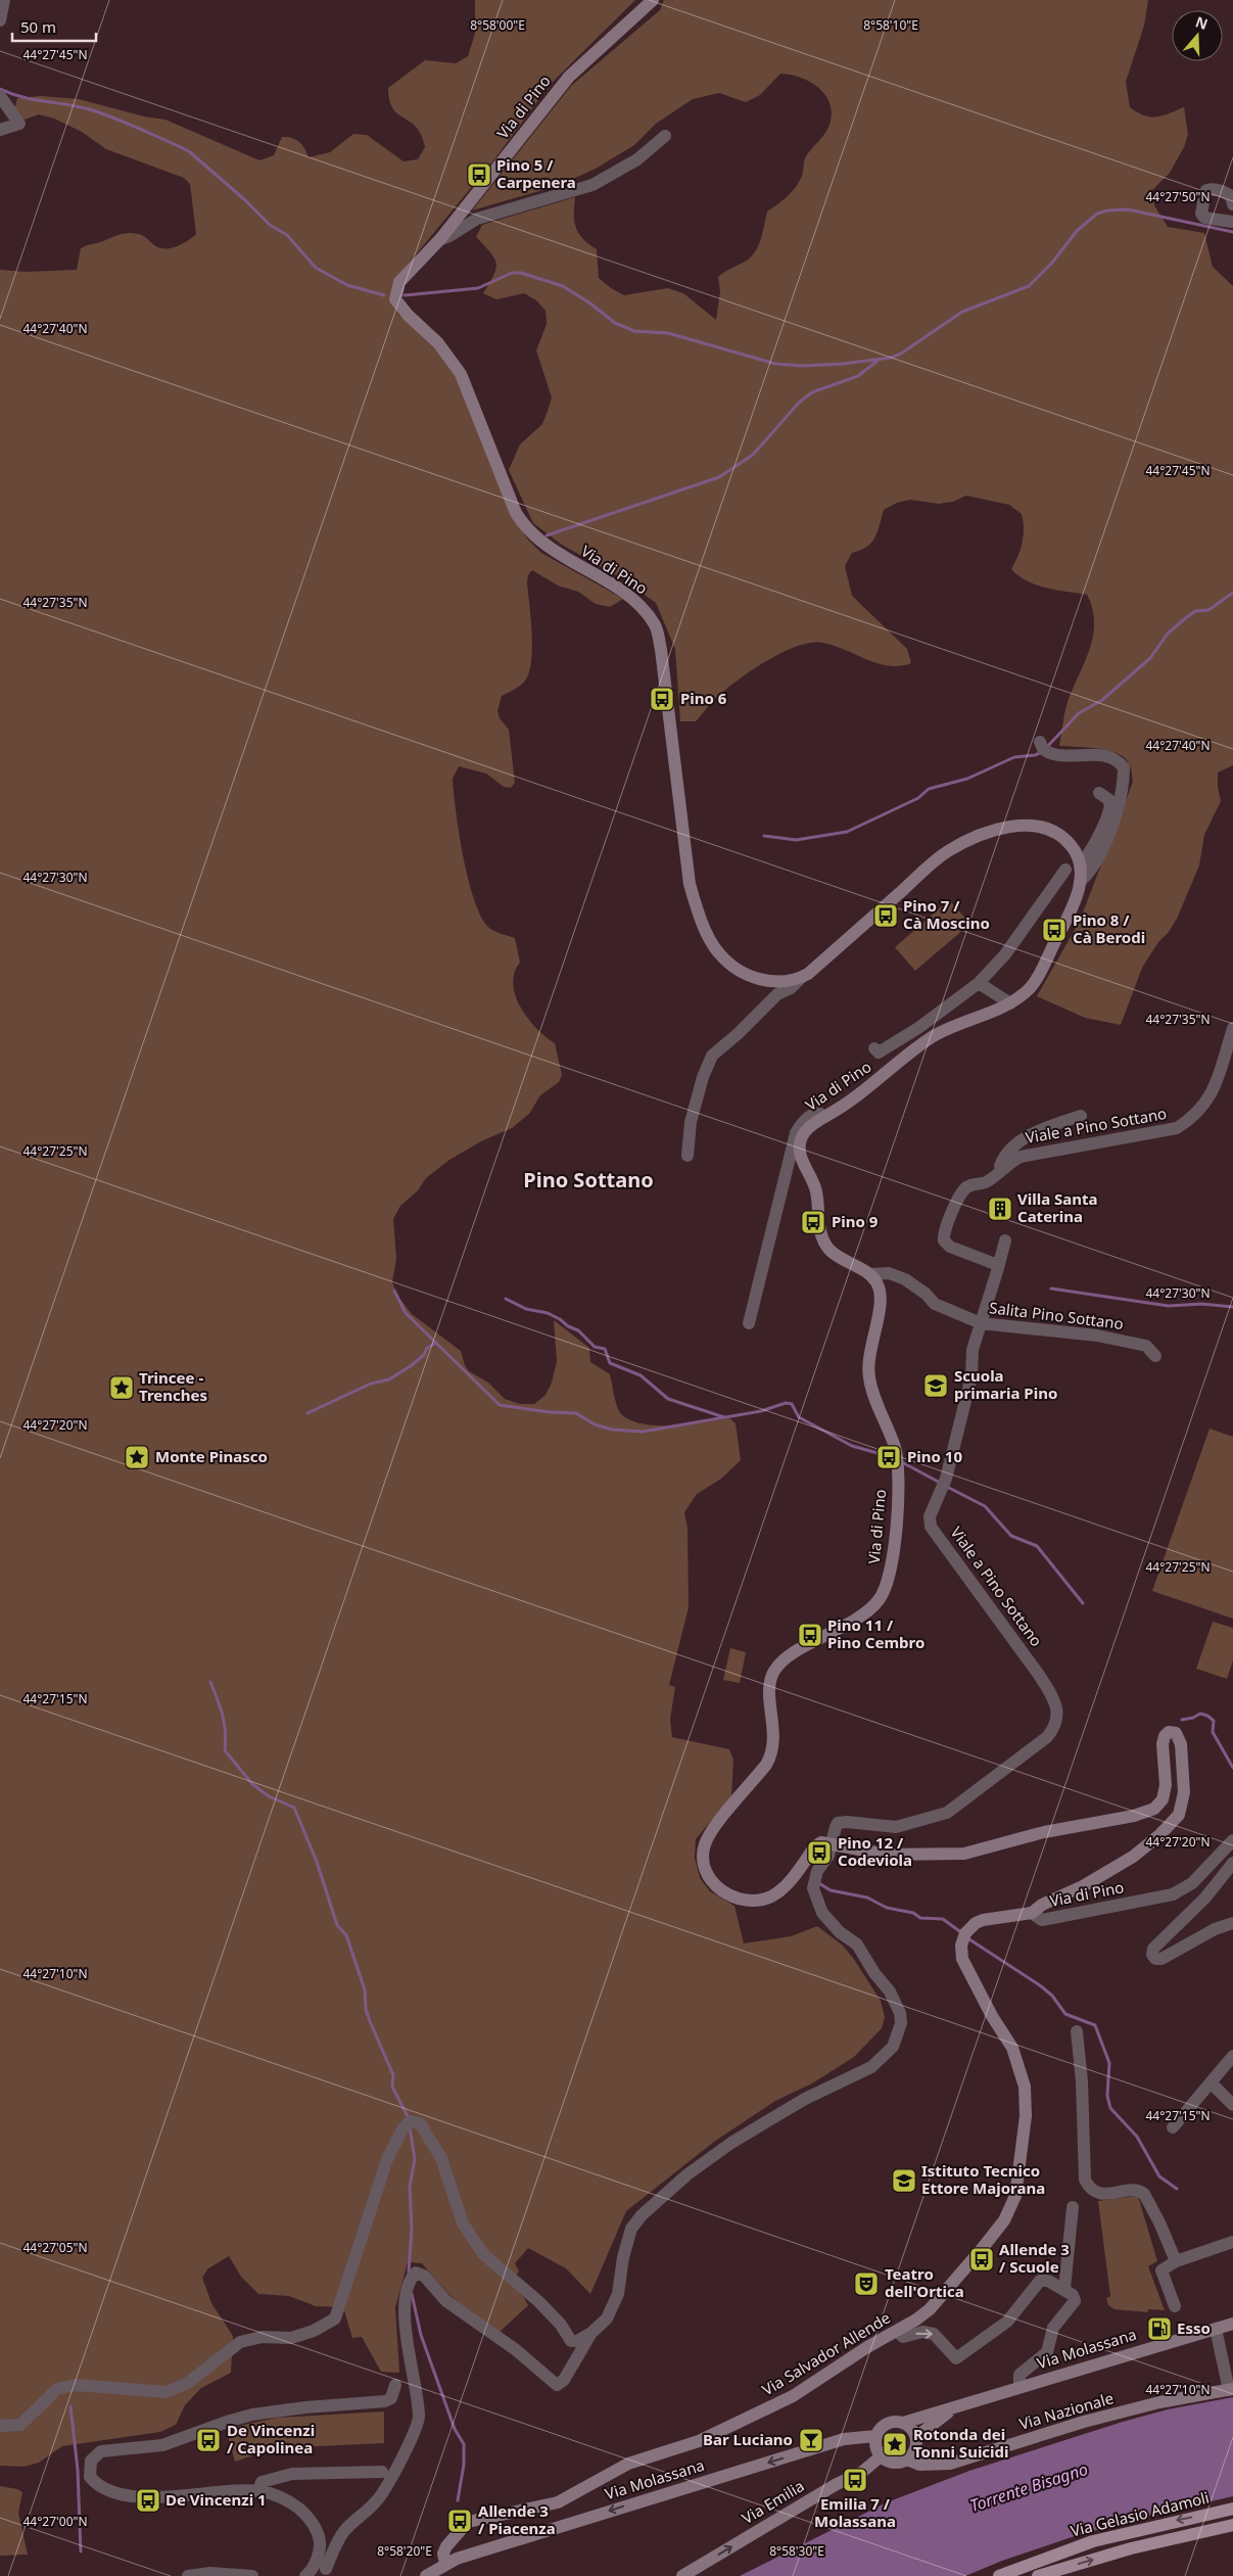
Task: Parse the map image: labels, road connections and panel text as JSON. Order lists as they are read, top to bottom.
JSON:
{
  "streets": {
    "main road": ["Via Gelasio Adamoli"],
    "street": [
      "Via di Pino",
      "Viale a Pino Sottano",
      "Salita Pino Sottano",
      "Via Molassana",
      "Via Salvador Allende",
      "Via Nazionale",
      "Via Emilia"
    ]
  },
  "crossings": [
    ["Via di Pino", "Viale a Pino Sottano"],
    ["Via di Pino", "Salita Pino Sottano"],
    ["Via di Pino", "Via Salvador Allende"],
    ["Viale a Pino Sottano", "Salita Pino Sottano"],
    ["Via Molassana", "Via Salvador Allende"],
    ["Via Molassana", "Via Nazionale"],
    ["Via Molassana", "Via Emilia"],
    ["Via Nazionale", "Via Emilia"]
  ],
  "one_way": ["Via Molassana", "Via Emilia"],
  "districts": ["Pino Sottano"],
  "water": ["Torrente Bisagno"],
  "places": {
    "bus stop": [
      "Pino 5 / Carpenera",
      "Pino 6",
      "Pino 7 / Cà Moscino",
      "Pino 8 / Cà Berodi",
      "Pino 9",
      "Pino 10",
      "Pino 11 / Pino Cembro",
      "Pino 12 / Codeviola",
      "Allende 3 / Scuole",
      "De Vincenzi / Capolinea",
      "Emilia 7 / Molassana",
      "De Vincenzi 1",
      "Allende 3 / Piacenza"
    ],
    "building": ["Villa Santa Caterina"],
    "school or university": ["Scuola primaria Pino", "Istituto Tecnico Ettore Majorana"],
    "place": ["Trincee - Trenches", "Monte Pinasco", "Rotonda dei Tonni Suicidi"],
    "theatre": ["Teatro dell'Ortica"],
    "fuel station": ["Esso"],
    "bar": ["Bar Luciano"]
  },
  "scale_bar": "50 m",
  "north": "top",
  "coordinates": [
    "8°58'00\"E",
    "8°58'10\"E",
    "44°27'45\"N",
    "44°27'50\"N",
    "44°27'40\"N",
    "44°27'35\"N",
    "44°27'30\"N",
    "44°27'25\"N",
    "44°27'20\"N",
    "44°27'15\"N",
    "44°27'10\"N",
    "44°27'05\"N",
    "44°27'00\"N",
    "8°58'20\"E",
    "8°58'30\"E"
  ]
}
